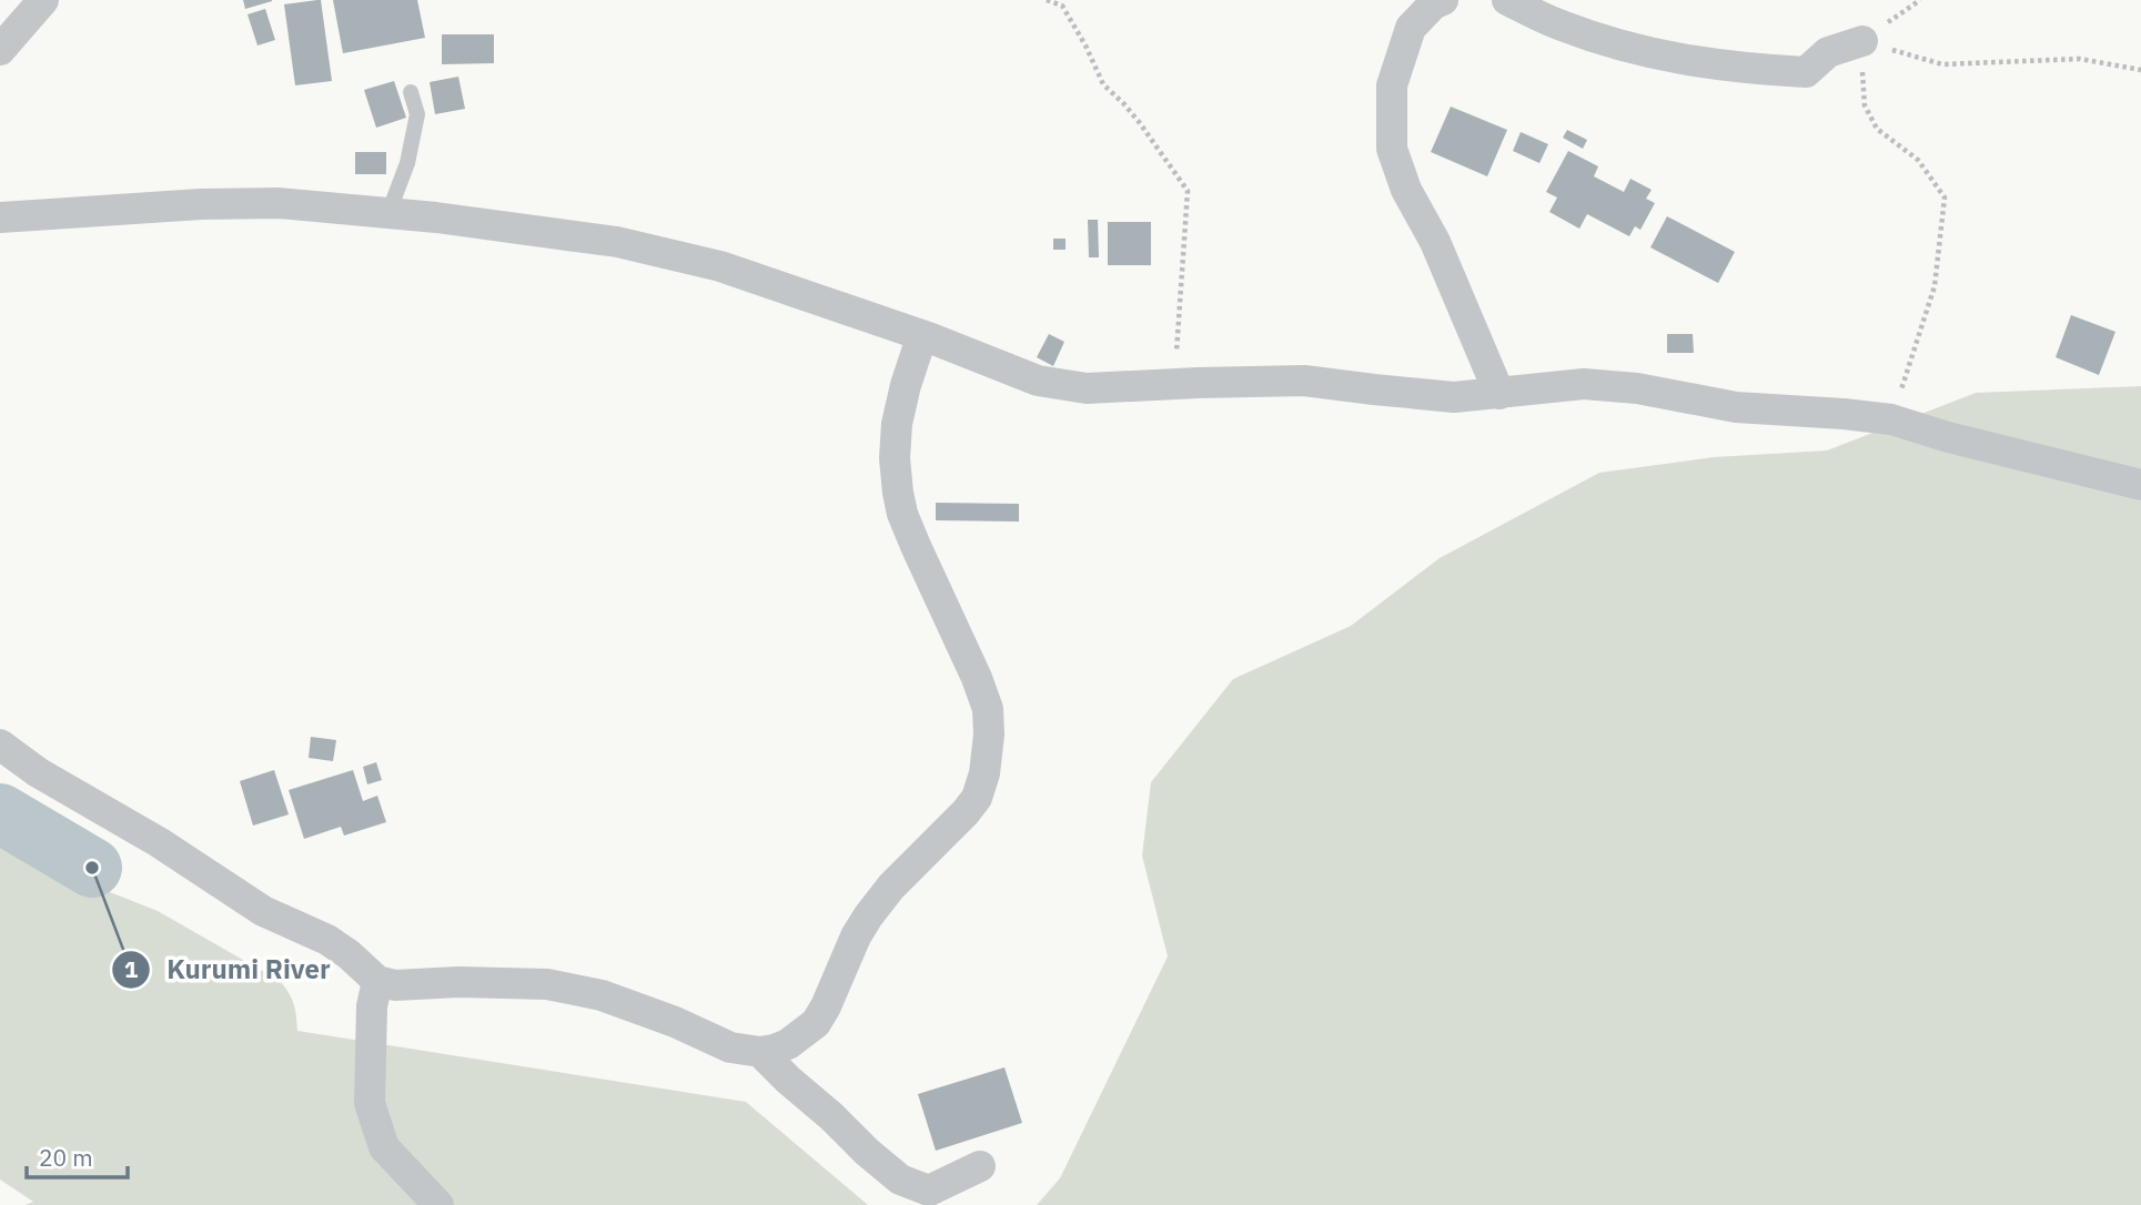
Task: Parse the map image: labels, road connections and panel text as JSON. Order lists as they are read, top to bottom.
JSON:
{
  "places": ["Kurumi River"],
  "scale_bar": "20 m"
}
